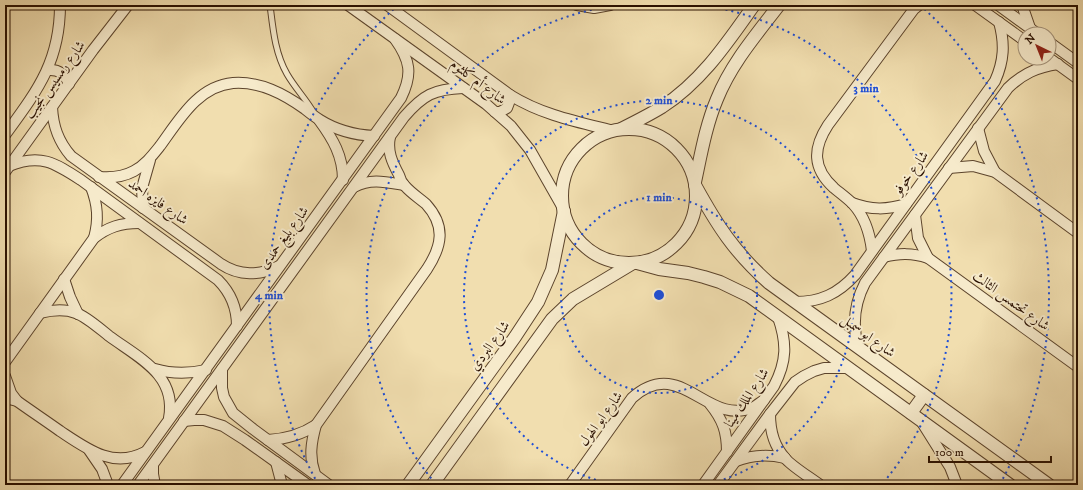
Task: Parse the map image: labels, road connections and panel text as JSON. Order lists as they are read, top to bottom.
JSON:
{
  "streets": {
    "street": [
      "شارع رمسيس نجيب",
      "شارع أم كلثوم",
      "شارع خوفو",
      "شارع فايزه احمد",
      "شارع بليغ حمدى",
      "شارع تحتمس الثالث",
      "شارع ابو سمبل",
      "شارع البردي",
      "شارع الملك مينا",
      "شارع ابو الهول"
    ]
  },
  "crossings": [
    ["شارع رمسيس نجيب", "شارع فايزه احمد"],
    ["شارع أم كلثوم", "شارع بليغ حمدى"],
    ["شارع أم كلثوم", "شارع ابو سمبل"],
    ["شارع أم كلثوم", "شارع البردي"],
    ["شارع خوفو", "شارع تحتمس الثالث"],
    ["شارع خوفو", "شارع ابو سمبل"],
    ["شارع فايزه احمد", "شارع بليغ حمدى"],
    ["شارع ابو سمبل", "شارع البردي"],
    ["شارع الملك مينا", "شارع ابو الهول"]
  ],
  "scale_bar": "100 m",
  "north": "top left",
  "rings": [
    "3 min",
    "2 min",
    "1 min",
    "4 min"
  ]
}
